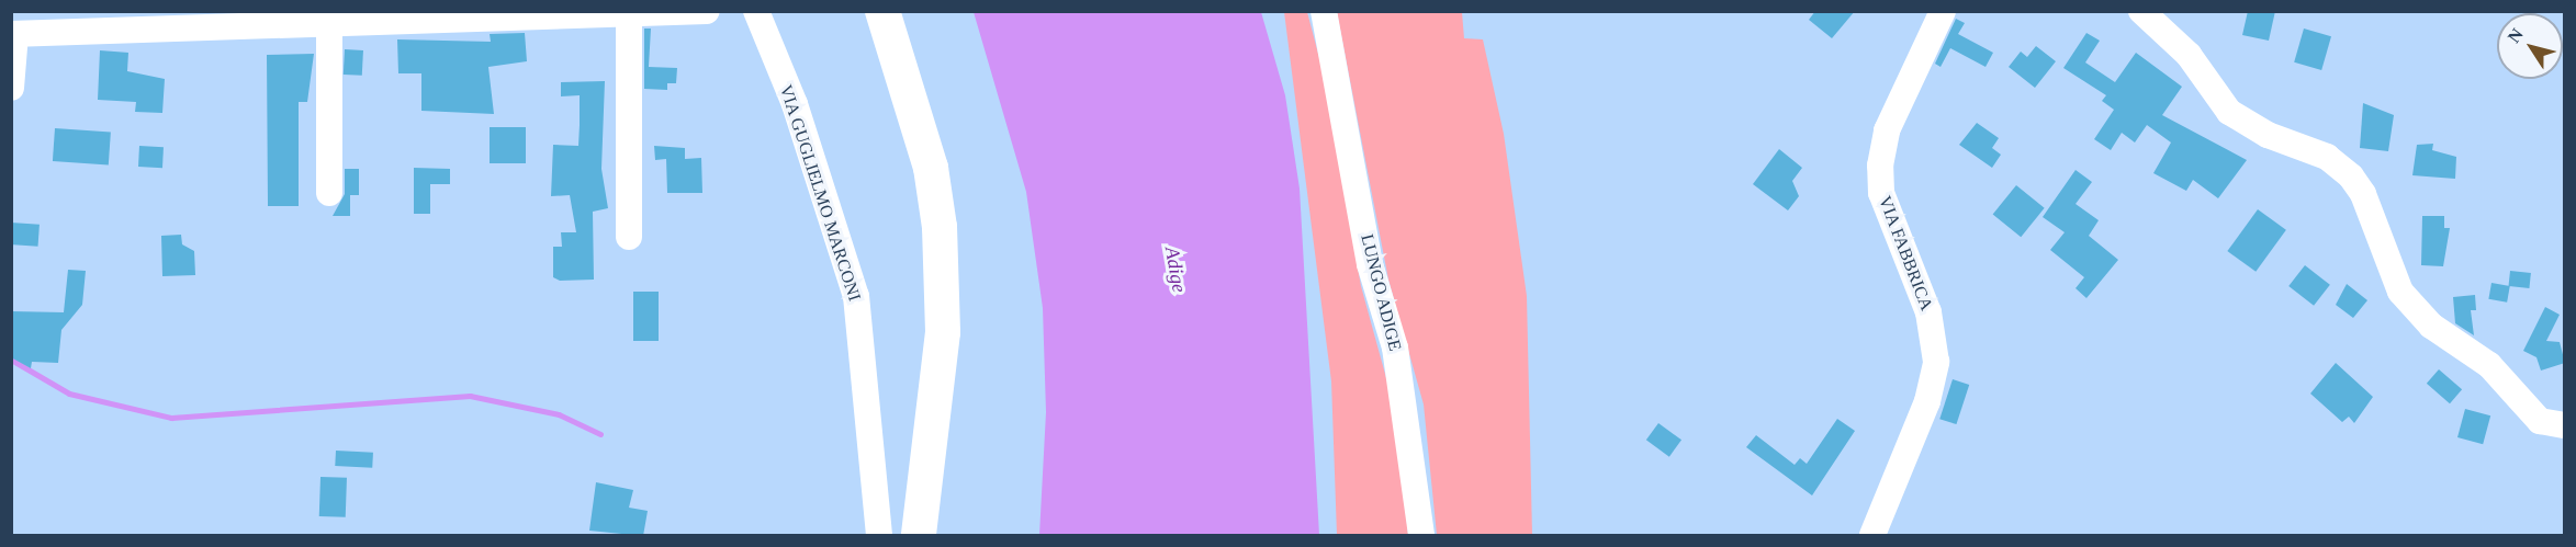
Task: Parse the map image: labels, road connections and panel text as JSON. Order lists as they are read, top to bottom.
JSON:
{
  "streets": {
    "street": ["VIA GUGLIELMO MARCONI", "VIA FABBRICA", "LUNGO ADIGE"]
  },
  "water": ["Adige"],
  "north": "top left"
}
